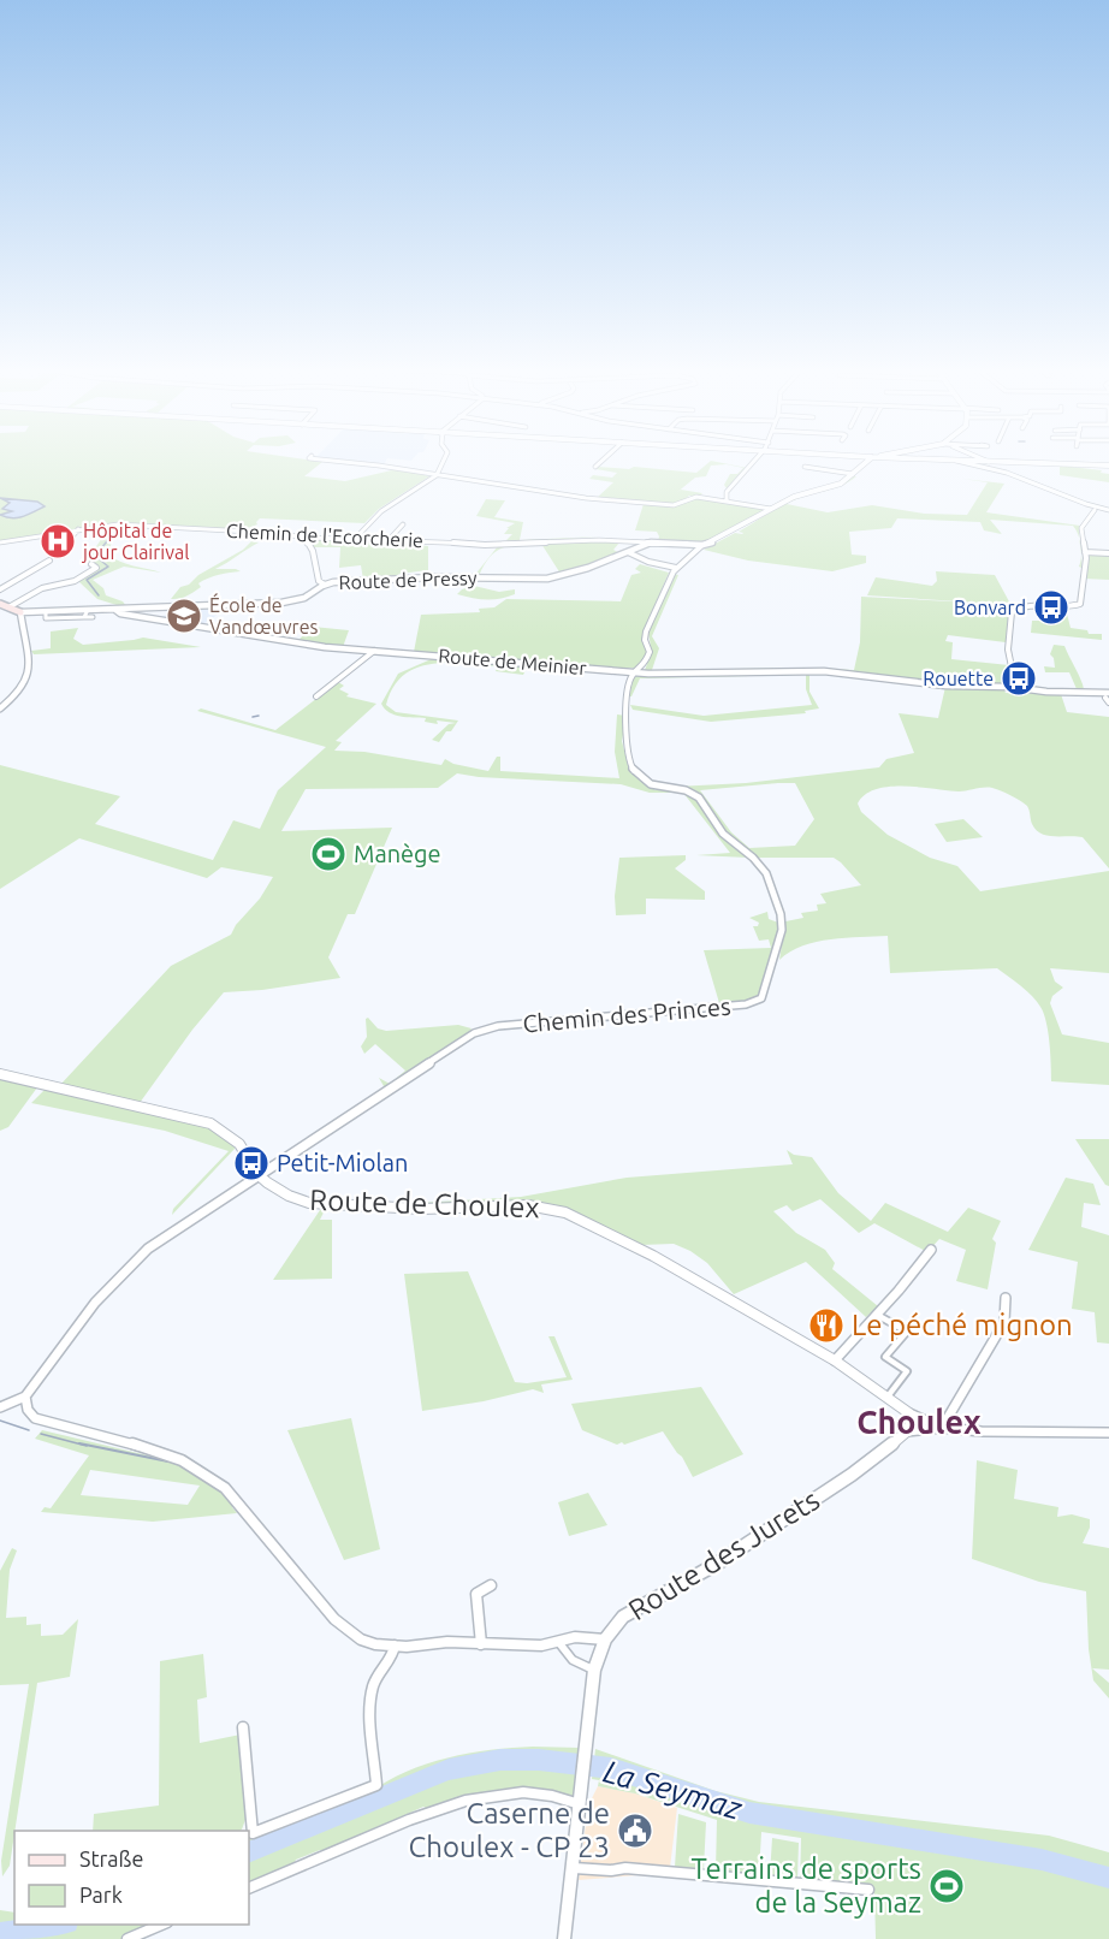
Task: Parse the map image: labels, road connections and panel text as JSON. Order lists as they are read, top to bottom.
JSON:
{
  "streets": {
    "street": [
      "Chemin de l'Ecorcherie",
      "Route de Pressy",
      "Route de Meinier",
      "Chemin des Princes",
      "Route de Choulex",
      "Route des Jurets"
    ]
  },
  "crossings": [
    ["Chemin de l'Ecorcherie", "Route de Pressy"],
    ["Route de Pressy", "Route de Meinier"],
    ["Route de Pressy", "Chemin des Princes"],
    ["Route de Meinier", "Chemin des Princes"],
    ["Chemin des Princes", "Route de Choulex"],
    ["Route de Choulex", "Route des Jurets"]
  ],
  "districts": ["Choulex"],
  "water": ["La Seymaz"],
  "places": {
    "hospital": ["Hôpital de jour Clairival"],
    "bus stop": ["Bonvard", "Rouette", "Petit-Miolan"],
    "school or university": ["École de Vandœuvres"],
    "sports": ["Manège", "Terrains de sports de la Seymaz"],
    "restaurant": ["Le péché mignon"],
    "public building": ["Caserne de Choulex - CP 23"]
  },
  "legend": ["Straße", "Park"]
}
